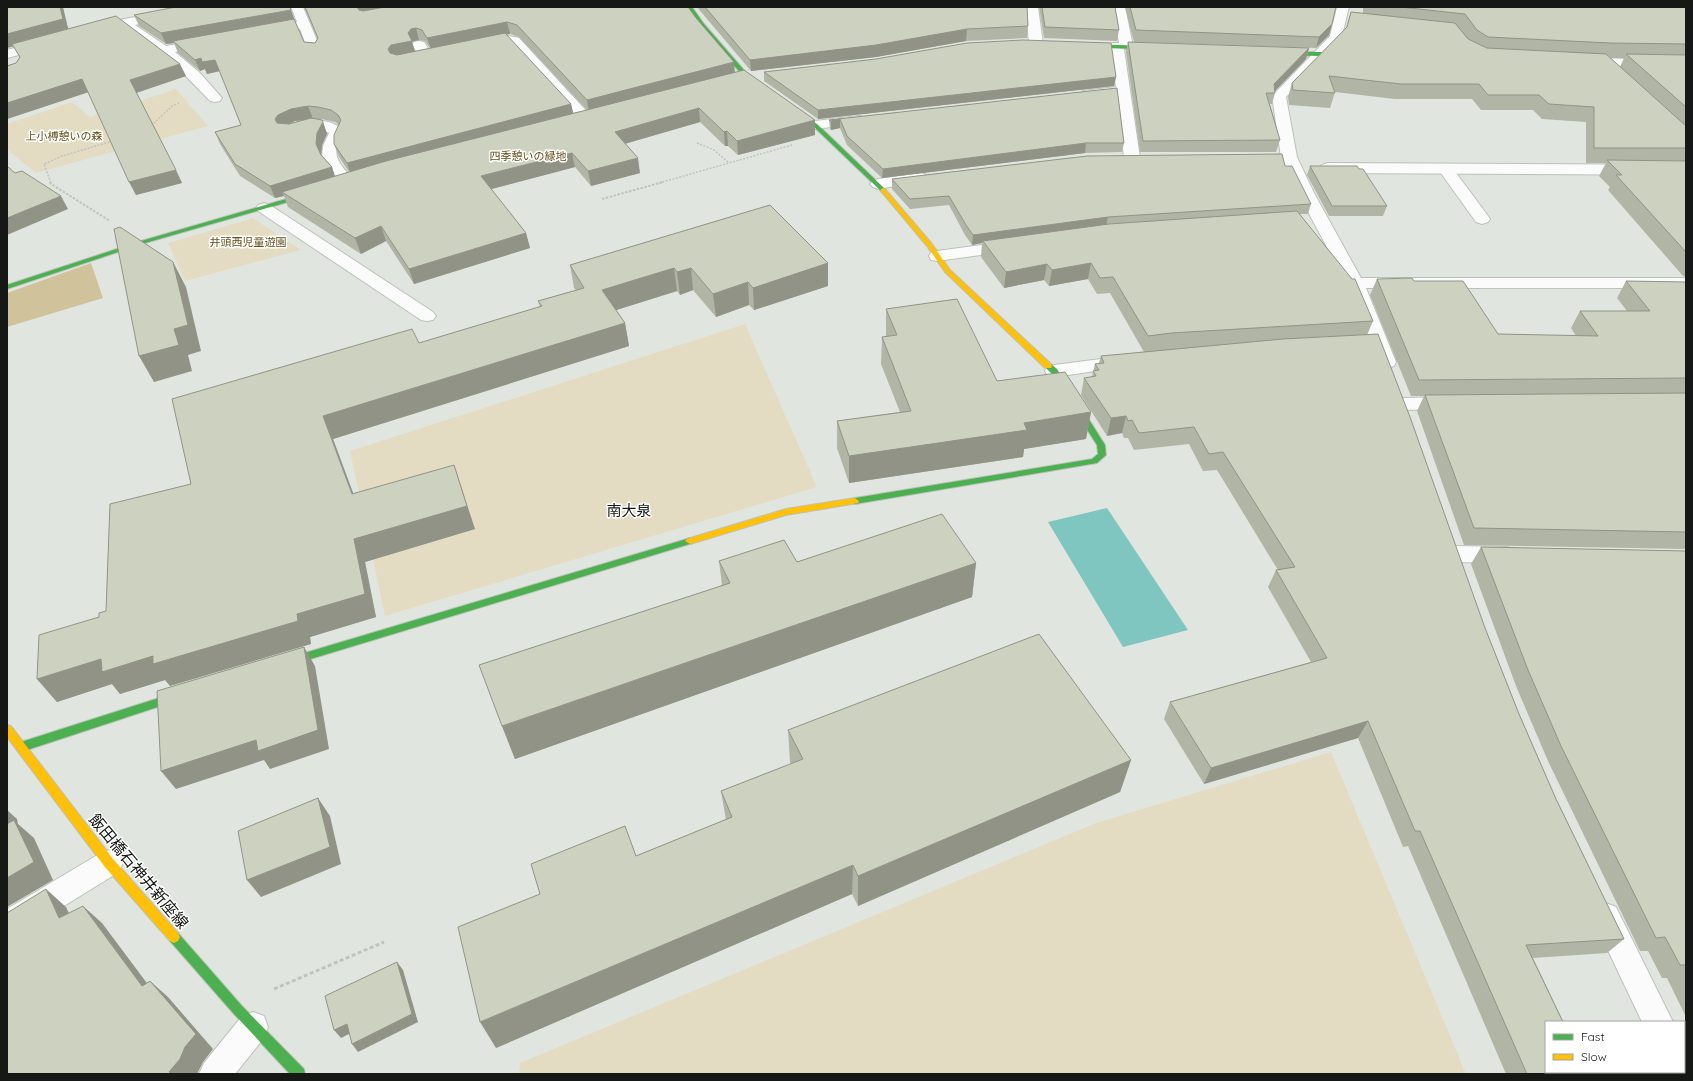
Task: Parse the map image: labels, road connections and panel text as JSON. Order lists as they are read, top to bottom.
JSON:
{
  "streets": {
    "street": ["飯田橋石神井新座線"]
  },
  "districts": ["南大泉"],
  "parks": ["上小榑憩いの森", "四季憩いの緑地", "井頭西児童遊園"],
  "legend": ["Fast", "Slow"]
}
